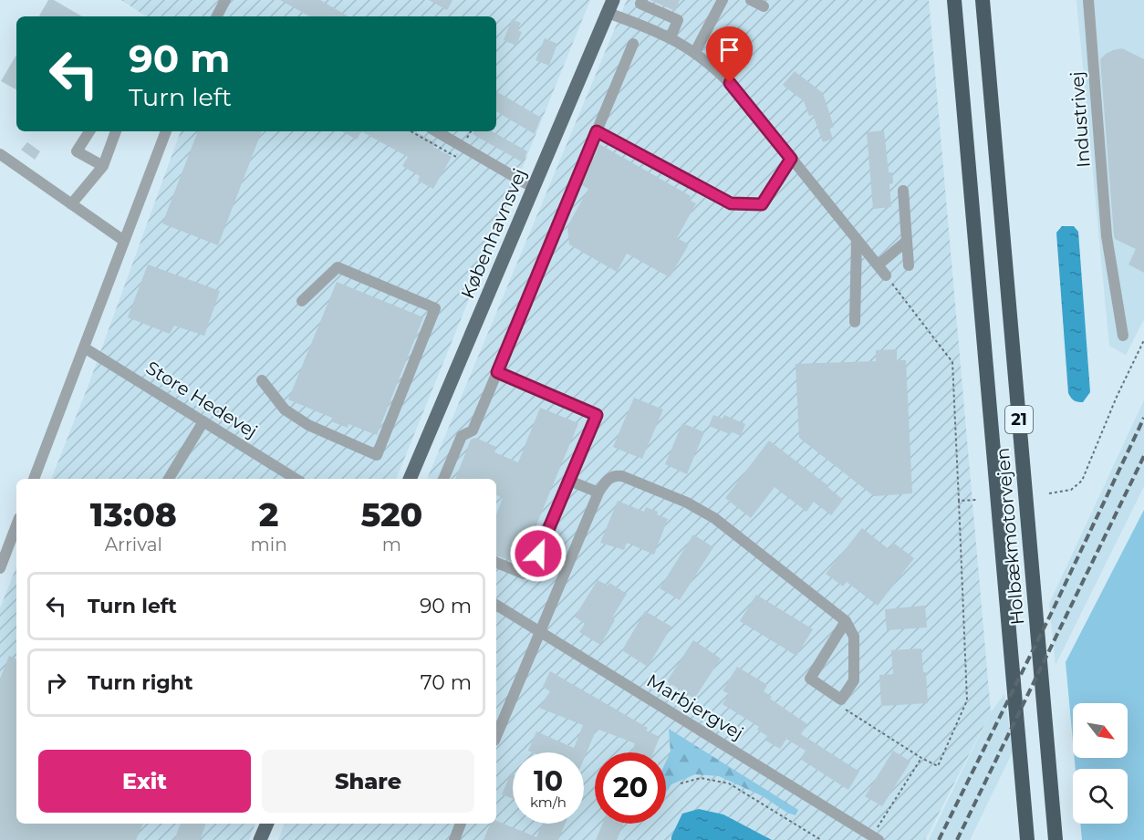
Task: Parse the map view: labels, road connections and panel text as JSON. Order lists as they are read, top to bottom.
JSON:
{
  "streets": {
    "highway": ["21", "Holbækmotorvejen"],
    "main road": ["Københavnsvej"],
    "street": ["Industrivej", "Store Hedevej", "Marbjergvej"]
  },
  "north": "bottom right",
  "page": {
    "turn": ["90 m", "Turn left"],
    "eta": [
      "13:08",
      "Arrival",
      "2",
      "min",
      "520",
      "m"
    ],
    "list": [
      {
        "name": "Turn left",
        "value": "90 m"
      },
      {
        "name": "Turn right",
        "value": "70 m"
      }
    ],
    "buttons": ["Exit", "Share"],
    "speed": "10 km/h",
    "limit": "20"
  }
}
